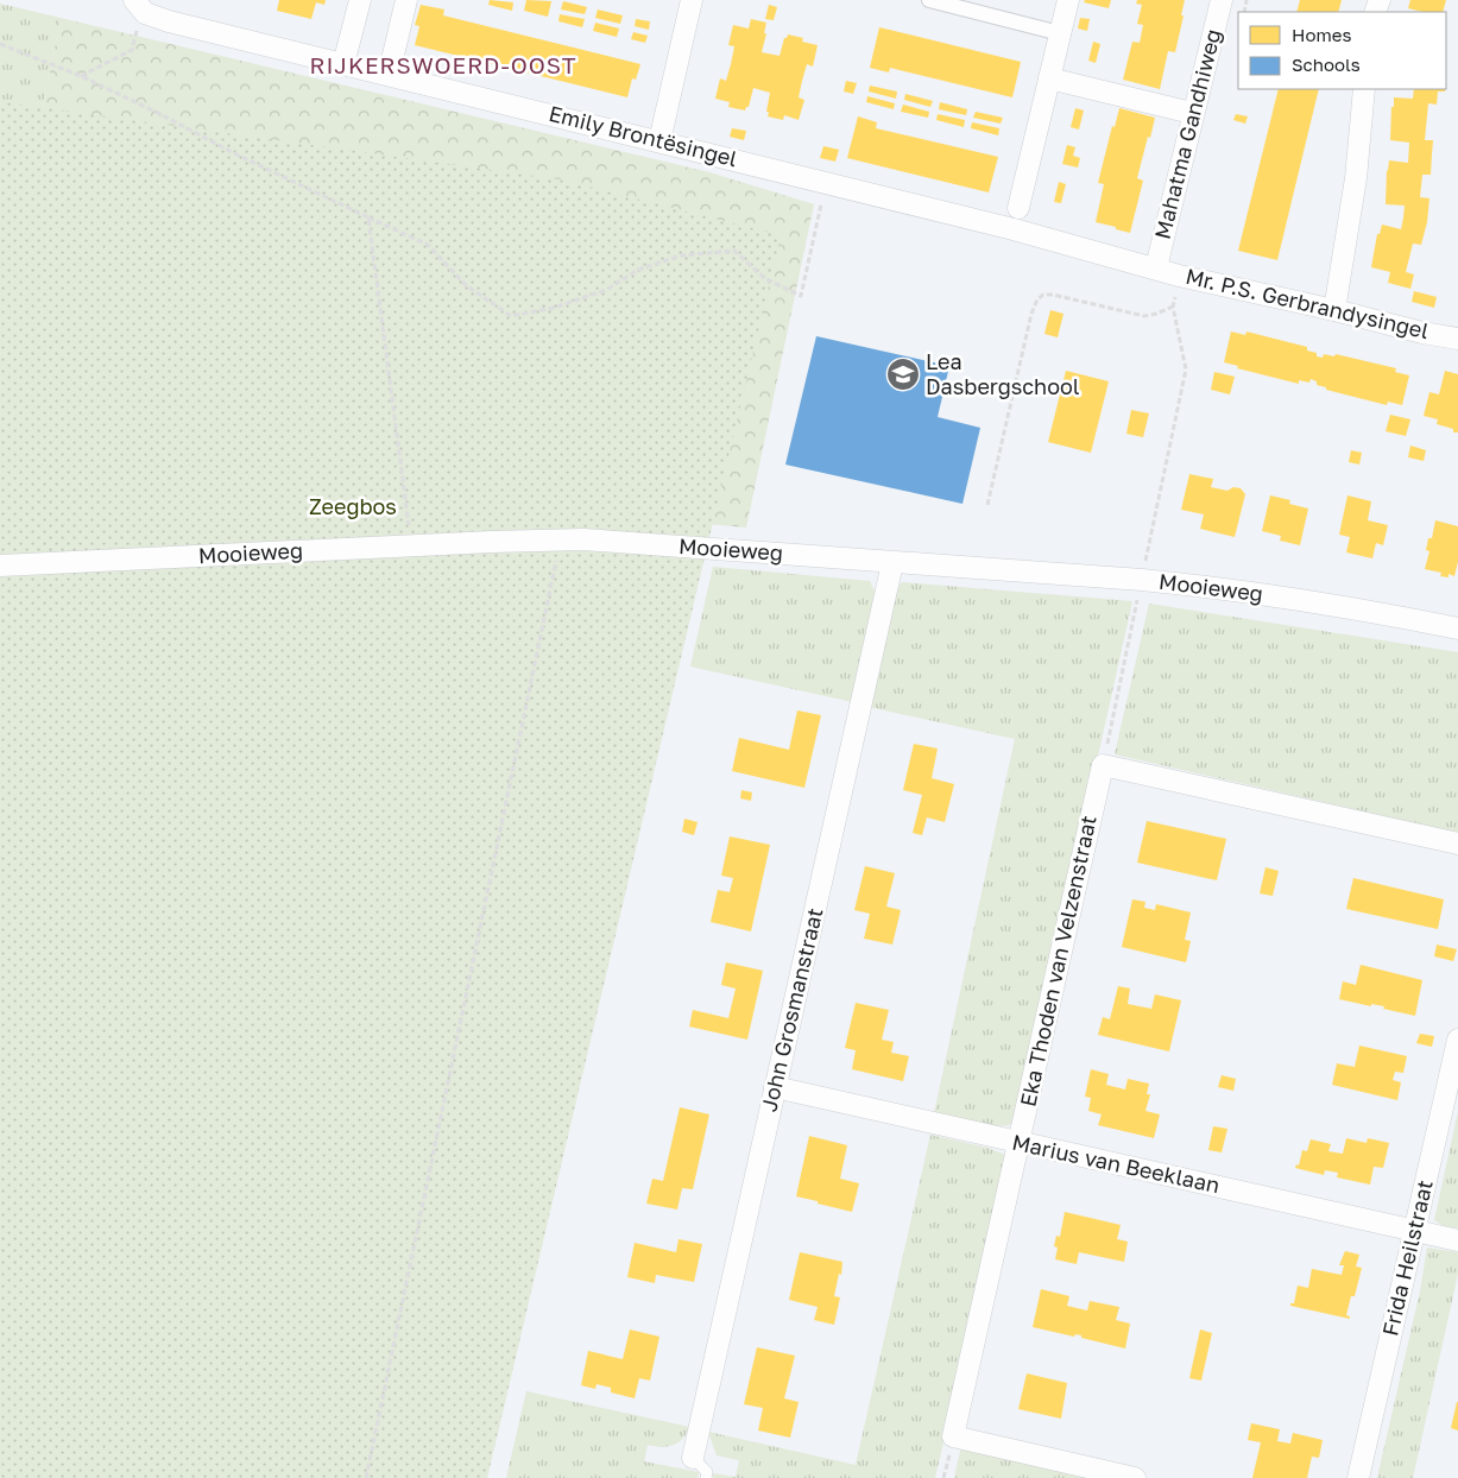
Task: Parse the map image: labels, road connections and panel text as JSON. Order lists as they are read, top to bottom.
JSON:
{
  "streets": {
    "street": [
      "Mahatma Gandhiweg",
      "Emily Brontësingel",
      "Mr. P.S. Gerbrandysingel",
      "Mooieweg",
      "Eka Thoden van Velzenstraat",
      "John Grosmanstraat",
      "Marius van Beeklaan",
      "Frida Heilstraat"
    ]
  },
  "crossings": [
    ["Mahatma Gandhiweg", "Emily Brontësingel"],
    ["Mahatma Gandhiweg", "Mr. P.S. Gerbrandysingel"],
    ["Emily Brontësingel", "Mr. P.S. Gerbrandysingel"],
    ["Mooieweg", "John Grosmanstraat"],
    ["Eka Thoden van Velzenstraat", "Marius van Beeklaan"],
    ["John Grosmanstraat", "Marius van Beeklaan"],
    ["Marius van Beeklaan", "Frida Heilstraat"]
  ],
  "districts": ["RIJKERSWOERD-OOST"],
  "parks": ["Zeegbos"],
  "places": {
    "school or university": ["Lea Dasbergschool"]
  },
  "legend": ["Homes", "Schools"]
}
